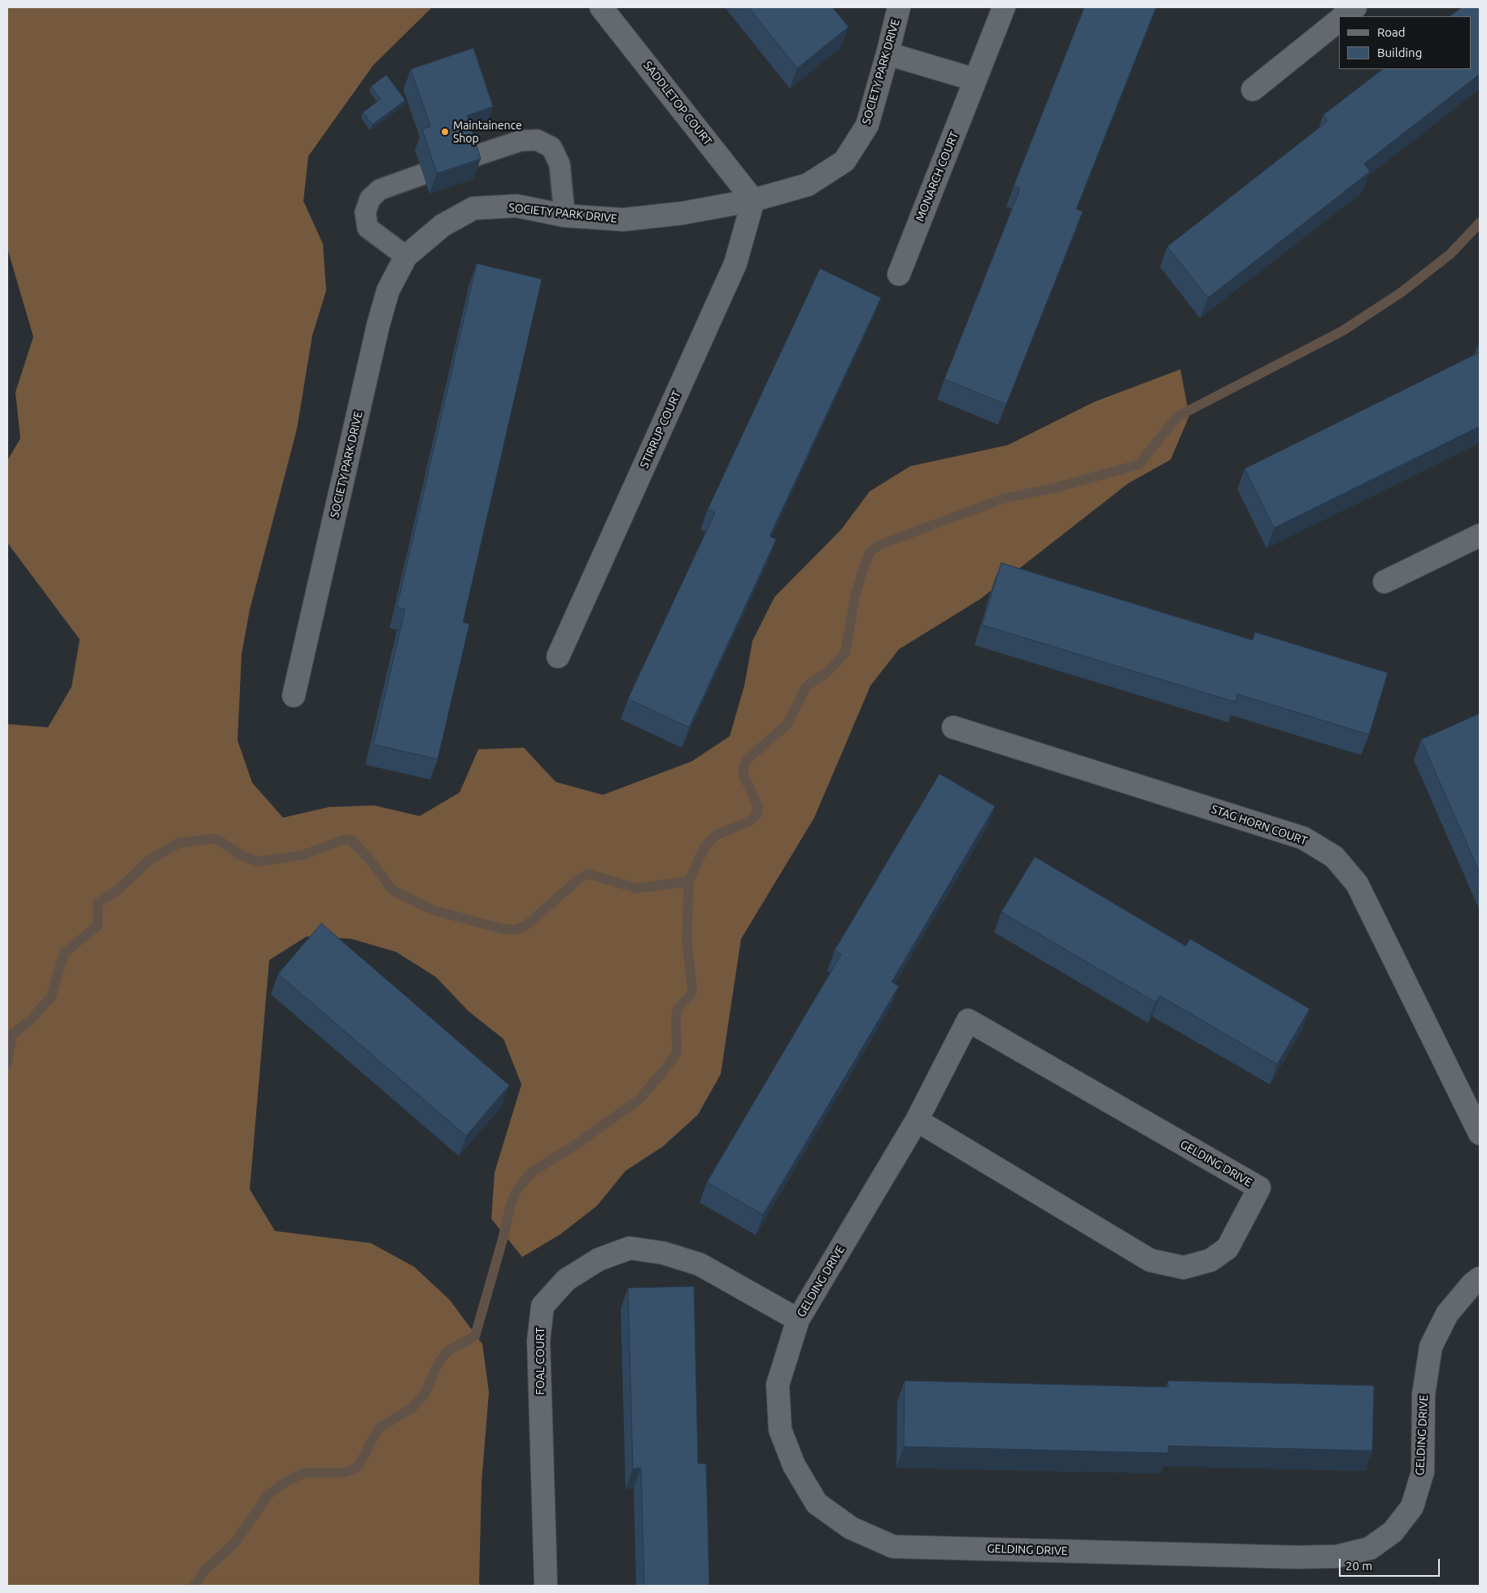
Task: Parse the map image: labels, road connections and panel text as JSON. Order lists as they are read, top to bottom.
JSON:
{
  "streets": {
    "street": [
      "SOCIETY PARK DRIVE",
      "SADDLETOP COURT",
      "MONARCH COURT",
      "STIRRUP COURT",
      "STAG HORN COURT",
      "GELDING DRIVE",
      "FOAL COURT"
    ]
  },
  "crossings": [
    ["SOCIETY PARK DRIVE", "SADDLETOP COURT"],
    ["SOCIETY PARK DRIVE", "STIRRUP COURT"],
    ["SADDLETOP COURT", "STIRRUP COURT"],
    ["GELDING DRIVE", "FOAL COURT"]
  ],
  "places": ["Maintainence Shop"],
  "legend": ["Road", "Building"],
  "scale_bar": "20 m"
}
